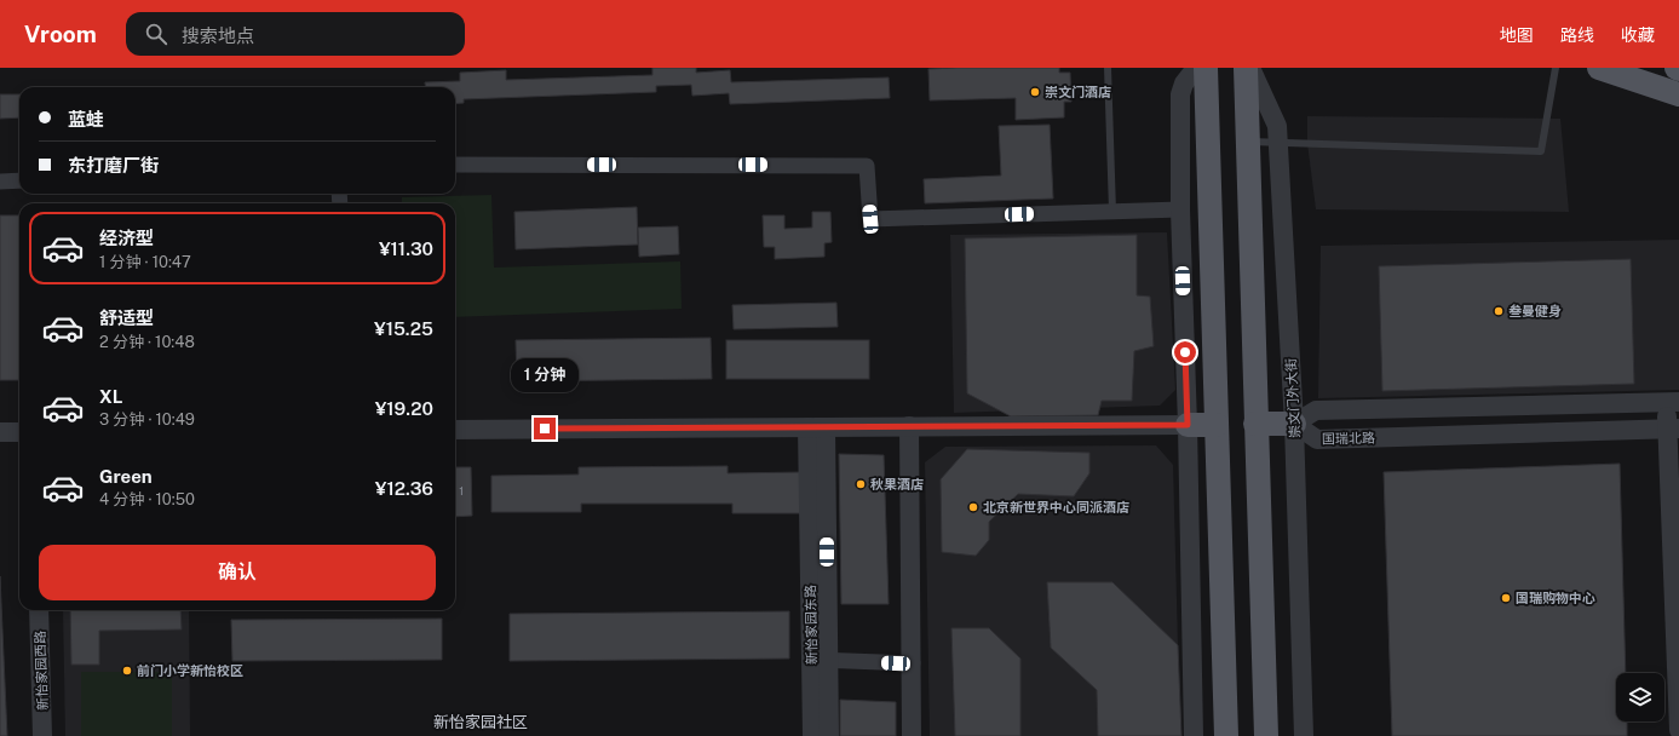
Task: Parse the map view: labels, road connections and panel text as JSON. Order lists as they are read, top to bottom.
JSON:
{
  "streets": {
    "street": [
      "崇文门外大街",
      "国瑞北路",
      "新怡家园东路",
      "新怡家园西路"
    ]
  },
  "crossings": [
    ["崇文门外大街", "国瑞北路"]
  ],
  "districts": ["新怡家园社区"],
  "places": [
    "崇文门酒店",
    "叁曼健身",
    "秋果酒店",
    "北京新世界中心同派酒店",
    "国瑞购物中心",
    "前门小学新怡校区"
  ],
  "house_numbers": ["1"],
  "page": {
    "header": "Vroom",
    "search": "搜索地点",
    "nav": ["地图", "路线", "收藏"],
    "banner": ["蓝蛙", "东打磨厂街"],
    "list": [
      {
        "name": "经济型",
        "note": "1 分钟 · 10:47",
        "value": "¥11.30"
      },
      {
        "name": "舒适型",
        "note": "2 分钟 · 10:48",
        "value": "¥15.25"
      },
      {
        "name": "XL",
        "note": "3 分钟 · 10:49",
        "value": "¥19.20"
      },
      {
        "name": "Green",
        "note": "4 分钟 · 10:50",
        "value": "¥12.36"
      }
    ],
    "bubble": "1 分钟",
    "buttons": "确认"
  }
}
